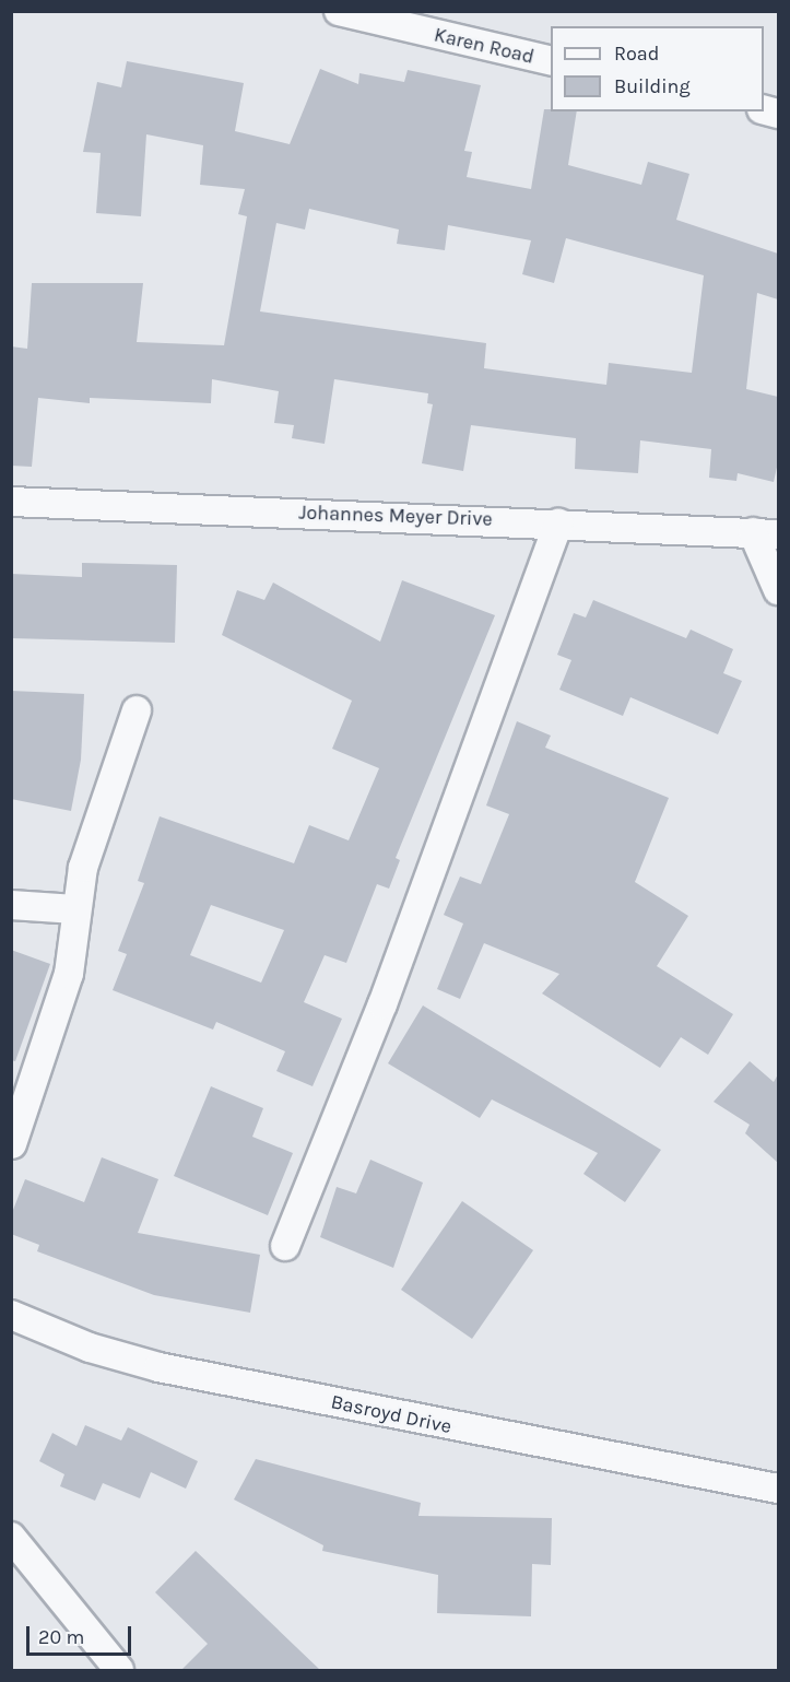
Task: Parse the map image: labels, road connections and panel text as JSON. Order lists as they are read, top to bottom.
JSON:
{
  "streets": {
    "street": ["Karen Road", "Johannes Meyer Drive", "Basroyd Drive"]
  },
  "legend": ["Road", "Building"],
  "scale_bar": "20 m"
}
